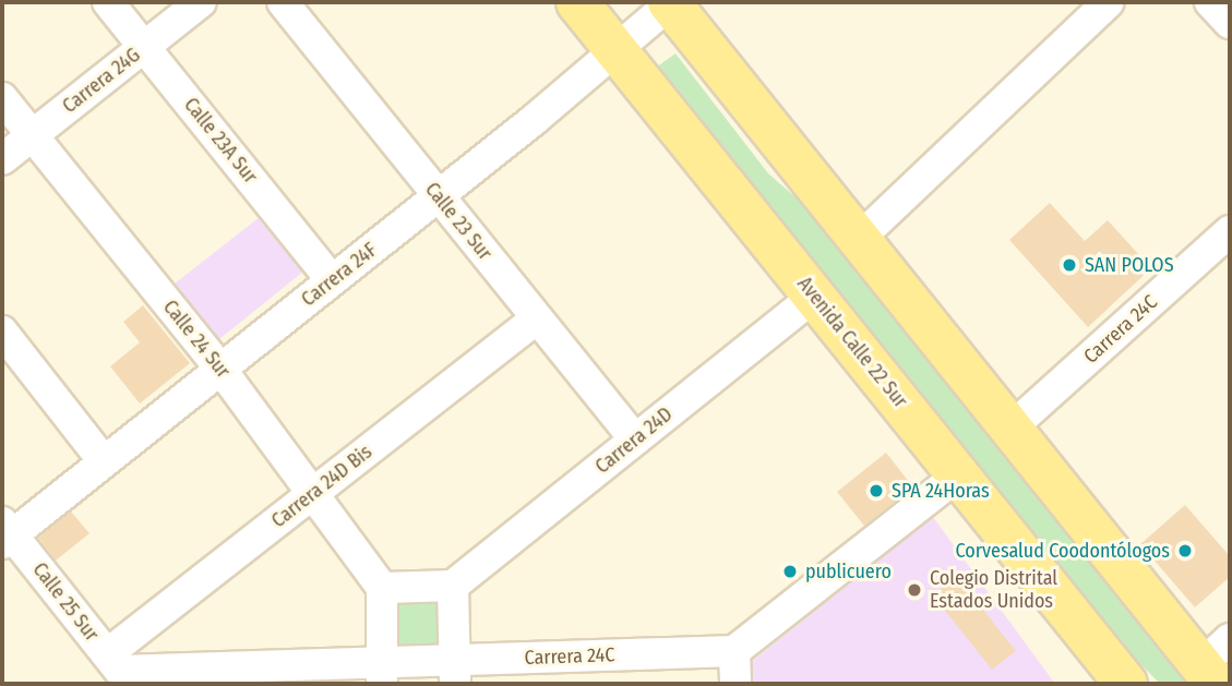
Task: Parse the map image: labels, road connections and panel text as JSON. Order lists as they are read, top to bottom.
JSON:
{
  "streets": {
    "main road": ["Avenida Calle 22 Sur"],
    "street": [
      "Carrera 24G",
      "Calle 23A Sur",
      "Calle 23 Sur",
      "Carrera 24F",
      "Carrera 24C",
      "Calle 24 Sur",
      "Carrera 24D",
      "Carrera 24D Bis",
      "Calle 25 Sur"
    ]
  },
  "crossings": [
    ["Carrera 24G", "Calle 23A Sur"],
    ["Carrera 24G", "Calle 24 Sur"],
    ["Calle 23A Sur", "Carrera 24F"],
    ["Calle 23 Sur", "Carrera 24F"],
    ["Calle 23 Sur", "Carrera 24D"],
    ["Calle 23 Sur", "Carrera 24D Bis"],
    ["Carrera 24F", "Calle 24 Sur"],
    ["Carrera 24F", "Avenida Calle 22 Sur"],
    ["Carrera 24F", "Calle 25 Sur"],
    ["Carrera 24C", "Carrera 24D Bis"],
    ["Carrera 24C", "Calle 25 Sur"],
    ["Calle 24 Sur", "Carrera 24D Bis"],
    ["Avenida Calle 22 Sur", "Carrera 24D"],
    ["Carrera 24D Bis", "Calle 25 Sur"]
  ],
  "places": [
    "SAN POLOS",
    "SPA 24Horas",
    "Corvesalud Coodontólogos",
    "publicuero",
    "Colegio Distrital Estados Unidos"
  ]
}
